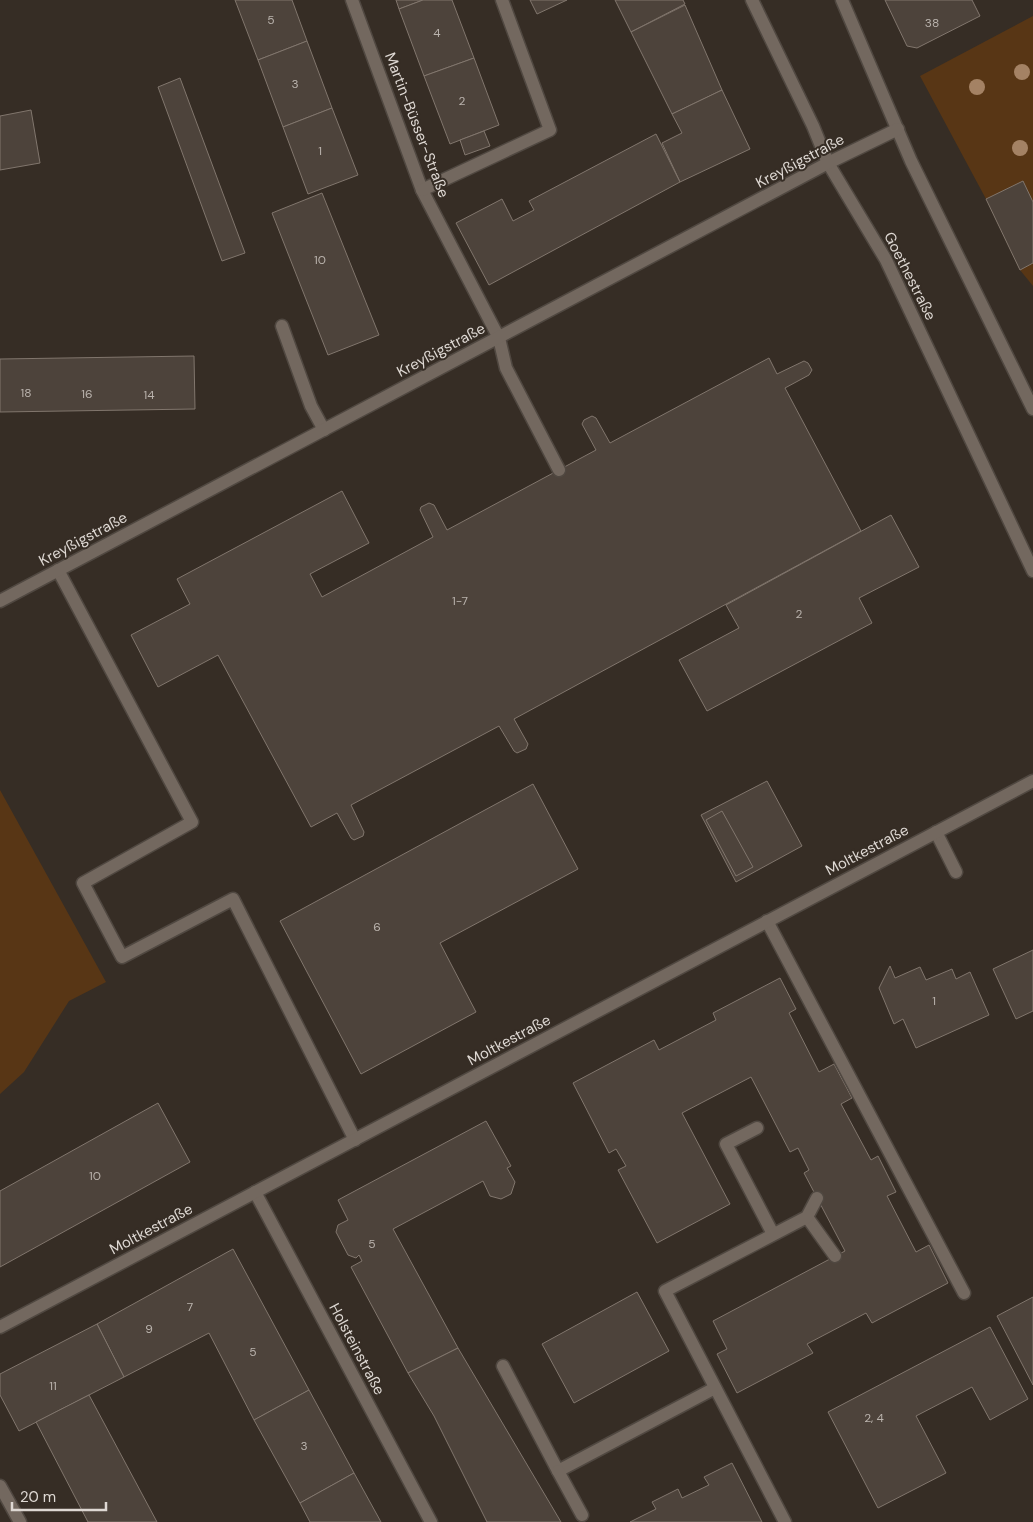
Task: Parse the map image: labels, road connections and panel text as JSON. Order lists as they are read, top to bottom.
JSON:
{
  "streets": {
    "street": [
      "Martin-Büsser-Straße",
      "Kreyßigstraße",
      "Goethestraße",
      "Moltkestraße",
      "Holsteinstraße"
    ]
  },
  "crossings": [
    ["Martin-Büsser-Straße", "Kreyßigstraße"],
    ["Kreyßigstraße", "Goethestraße"],
    ["Moltkestraße", "Holsteinstraße"]
  ],
  "house_numbers": [
    "5",
    "38",
    "4",
    "3",
    "2",
    "1",
    "10",
    "18",
    "16",
    "14",
    "1-7",
    "2",
    "6",
    "1",
    "10",
    "5",
    "7",
    "9",
    "5",
    "11",
    "2, 4",
    "3"
  ],
  "scale_bar": "20 m"
}
